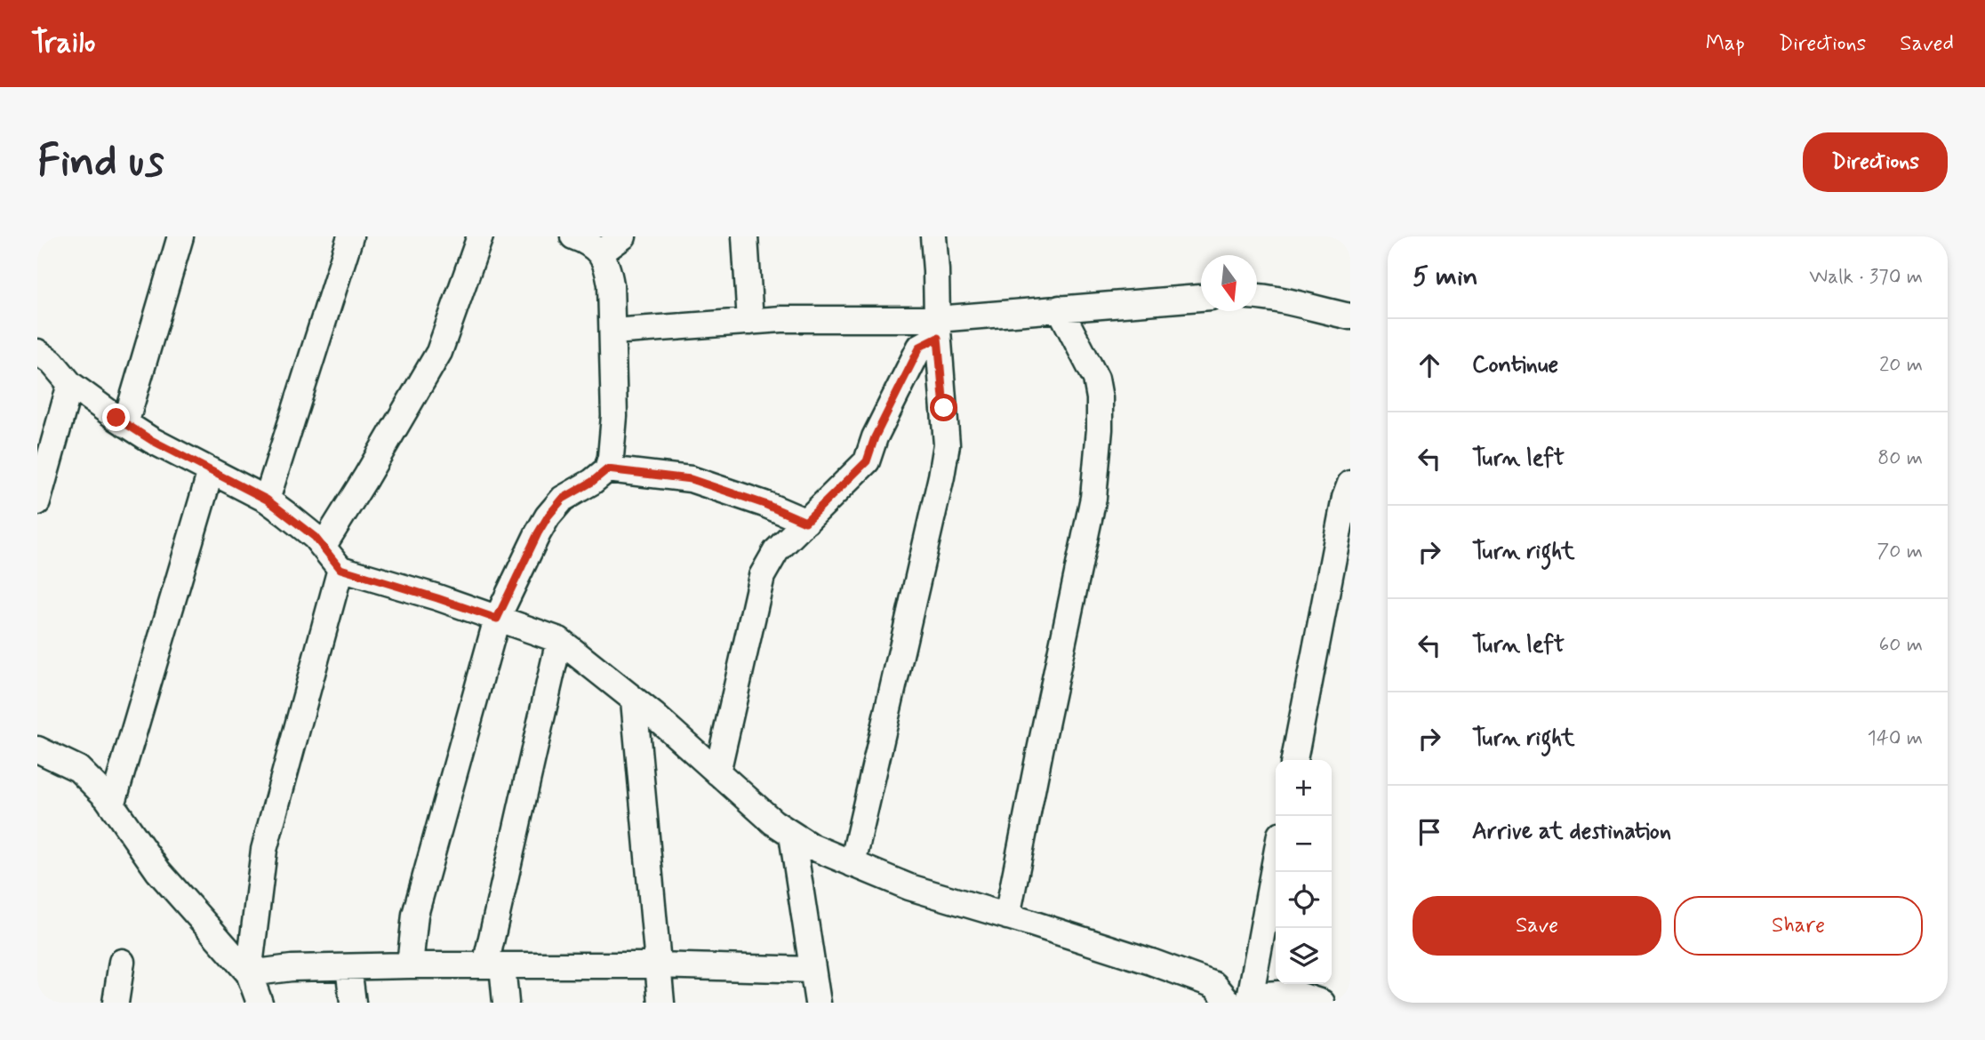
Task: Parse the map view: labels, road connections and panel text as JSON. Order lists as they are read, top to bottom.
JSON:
{
  "north": "bottom",
  "page": {
    "header": "Trailo",
    "nav": ["Map", "Directions", "Saved"],
    "buttons": [
      "Directions",
      ["Save", "Share"]
    ],
    "title": "Find us",
    "heading": ["5 min", "Walk · 370 m"],
    "list": [
      ["Continue", "20 m"],
      ["Turn left", "80 m"],
      ["Turn right", "70 m"],
      ["Turn left", "60 m"],
      ["Turn right", "140 m"],
      "Arrive at destination"
    ],
    "map_buttons": ["+", "−"]
  }
}
